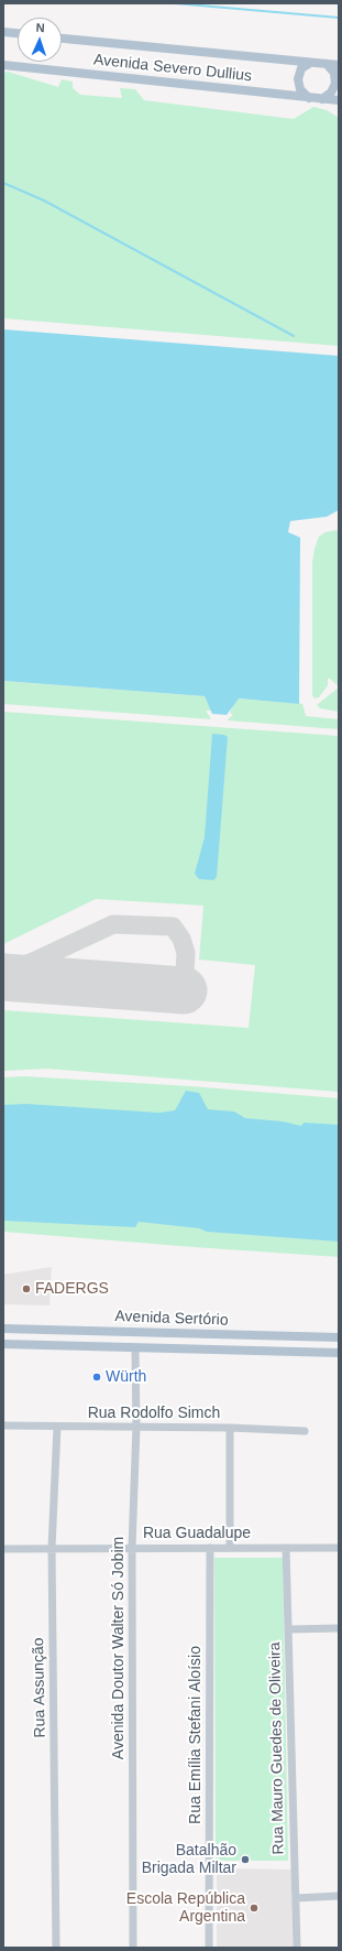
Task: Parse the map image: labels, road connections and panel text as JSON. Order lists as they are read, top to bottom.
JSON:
{
  "streets": {
    "main road": ["Avenida Severo Dullius", "Avenida Sertório"],
    "street": [
      "Rua Rodolfo Simch",
      "Rua Guadalupe",
      "Avenida Doutor Walter Só Jobim",
      "Rua Assunção",
      "Rua Emília Stefani Aloísio",
      "Rua Mauro Guedes de Oliveira"
    ]
  },
  "crossings": [
    ["Avenida Sertório", "Avenida Doutor Walter Só Jobim"],
    ["Rua Rodolfo Simch", "Avenida Doutor Walter Só Jobim"],
    ["Rua Rodolfo Simch", "Rua Assunção"],
    ["Rua Guadalupe", "Avenida Doutor Walter Só Jobim"],
    ["Rua Guadalupe", "Rua Assunção"],
    ["Rua Guadalupe", "Rua Emília Stefani Aloísio"],
    ["Rua Guadalupe", "Rua Mauro Guedes de Oliveira"]
  ],
  "places": [
    "FADERGS",
    "Würth",
    "Batalhão Brigada Miltar",
    "Escola República Argentina"
  ],
  "north": "top"
}
